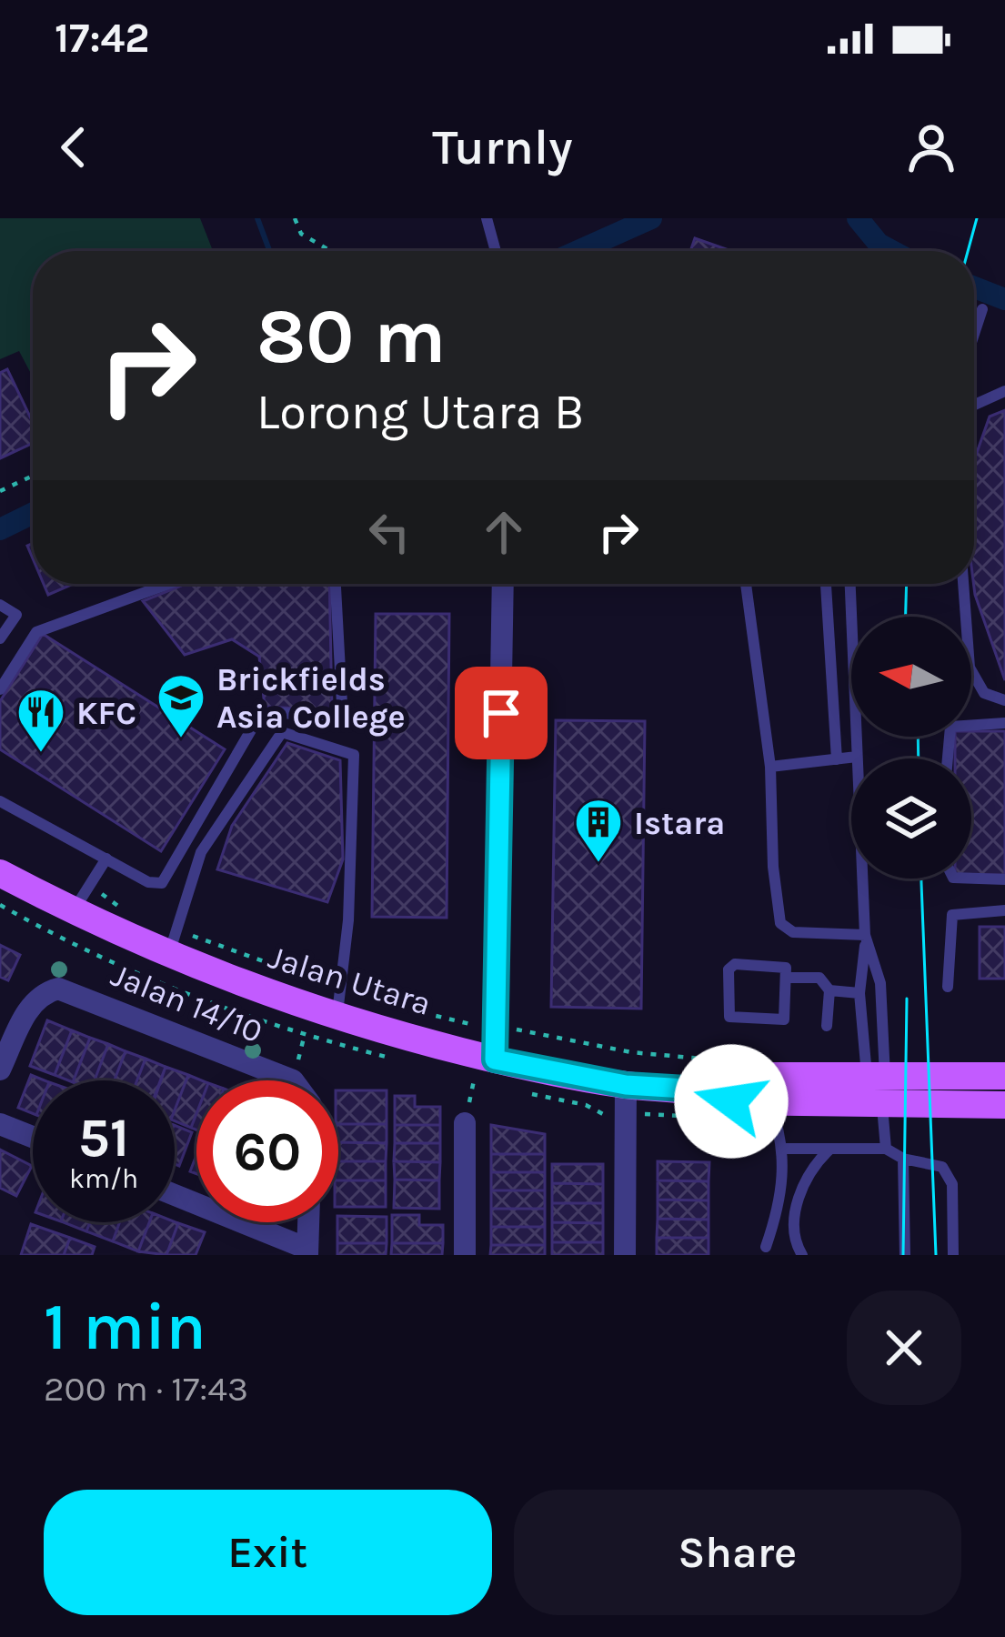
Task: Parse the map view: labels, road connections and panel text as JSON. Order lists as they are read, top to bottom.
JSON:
{
  "streets": {
    "main road": ["Jalan Utara"],
    "street": ["Jalan 14/10"]
  },
  "places": {
    "school or university": ["Brickfields Asia College"],
    "restaurant": ["KFC"],
    "building": ["Istara"]
  },
  "north": "left",
  "page": {
    "status": "17:42",
    "header": "Turnly",
    "turn": ["80 m", "Lorong Utara B"],
    "speed": "51 km/h",
    "limit": "60",
    "heading": ["1 min", "200 m · 17:43"],
    "buttons": ["Exit", "Share"]
  }
}
